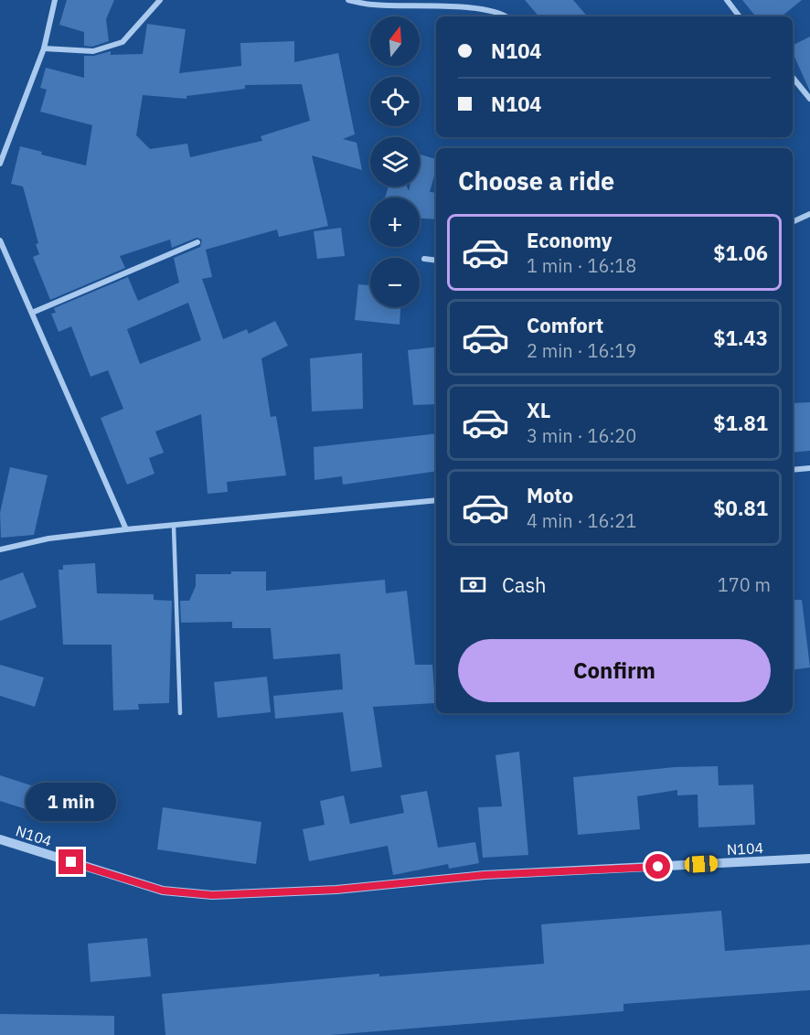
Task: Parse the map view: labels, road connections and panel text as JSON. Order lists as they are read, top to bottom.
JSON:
{
  "streets": {
    "street": ["N104"]
  },
  "north": "top",
  "page": {
    "map_buttons": ["+", "−"],
    "banner": ["N104", "N104"],
    "heading": "Choose a ride",
    "list": [
      {
        "name": "Economy",
        "note": "1 min · 16:18",
        "value": "$1.06"
      },
      {
        "name": "Comfort",
        "note": "2 min · 16:19",
        "value": "$1.43"
      },
      {
        "name": "XL",
        "note": "3 min · 16:20",
        "value": "$1.81"
      },
      {
        "name": "Moto",
        "note": "4 min · 16:21",
        "value": "$0.81"
      }
    ],
    "pay": ["Cash", "170 m"],
    "buttons": "Confirm",
    "bubble": "1 min"
  }
}
